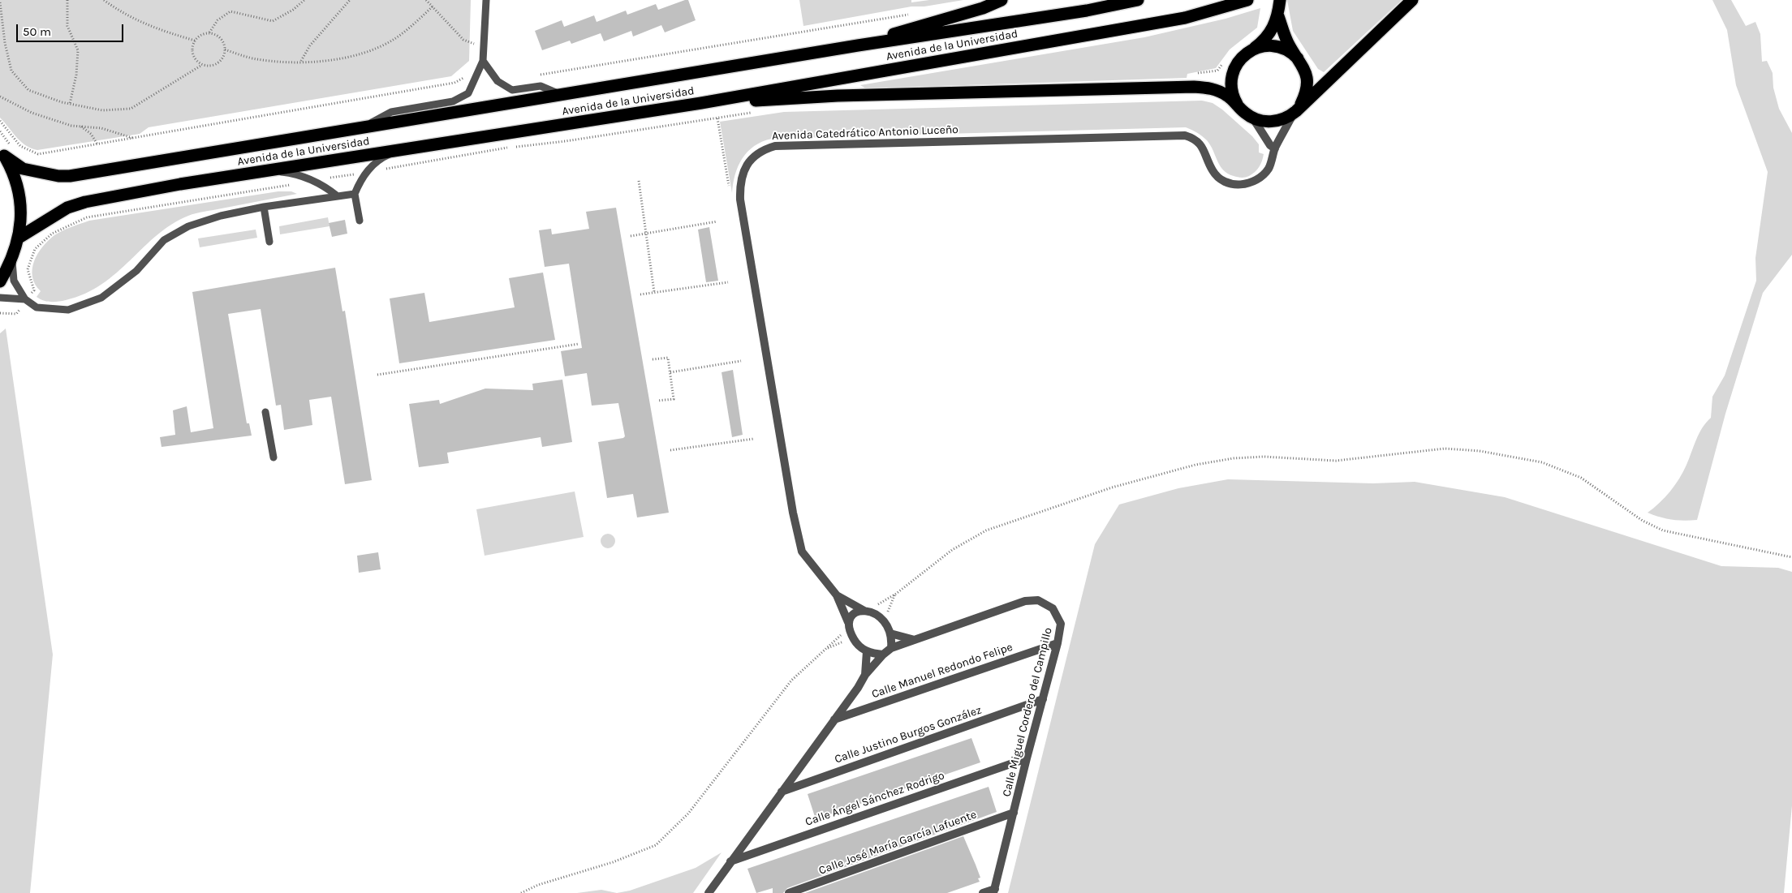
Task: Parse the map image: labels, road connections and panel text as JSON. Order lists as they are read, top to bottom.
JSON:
{
  "streets": {
    "highway": ["Avenida de la Universidad"],
    "street": [
      "Avenida Catedrático Antonio Luceño",
      "Calle Manuel Redondo Felipe",
      "Calle Miguel Cordero del Campillo",
      "Calle Justino Burgos González",
      "Calle Ángel Sánchez Rodrigo",
      "Calle José María García Lafuente"
    ]
  },
  "crossings": [
    ["Avenida Catedrático Antonio Luceño", "Calle Miguel Cordero del Campillo"],
    ["Calle Manuel Redondo Felipe", "Calle Miguel Cordero del Campillo"],
    ["Calle Miguel Cordero del Campillo", "Calle Justino Burgos González"],
    ["Calle Miguel Cordero del Campillo", "Calle Ángel Sánchez Rodrigo"],
    ["Calle Miguel Cordero del Campillo", "Calle José María García Lafuente"]
  ],
  "scale_bar": "50 m"
}
